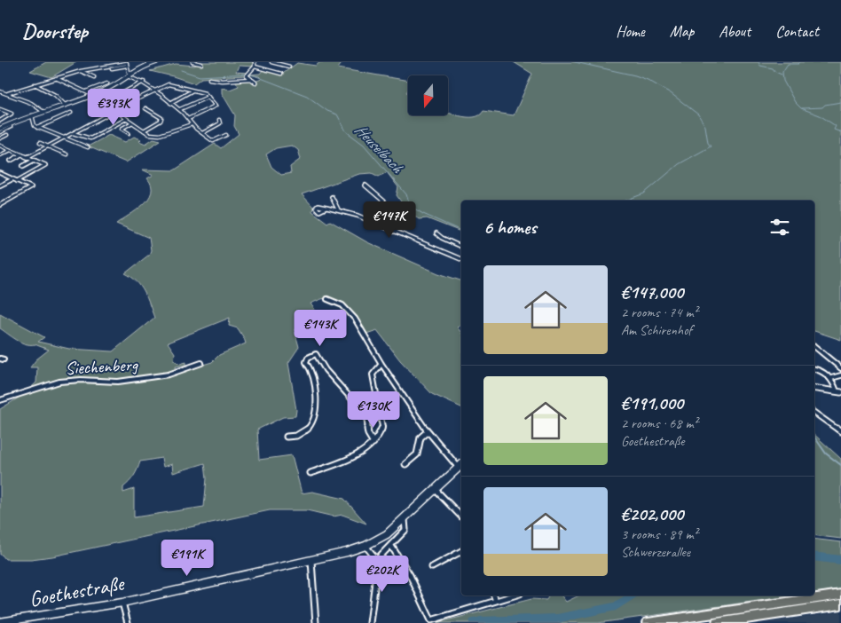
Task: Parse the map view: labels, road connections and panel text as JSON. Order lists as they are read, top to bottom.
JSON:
{
  "streets": {
    "street": ["Siechenberg", "Goethestraße"]
  },
  "water": ["Heuselbach"],
  "north": "bottom",
  "page": {
    "header": "Doorstep",
    "nav": [
      "Home",
      "Map",
      "About",
      "Contact"
    ],
    "price": [
      "€393K",
      "€147K",
      "€143K",
      "€130K",
      "€191K",
      "€202K"
    ],
    "heading": "6 homes",
    "list": [
      {
        "name": "€147,000",
        "note": "2 rooms · 74 m² · Am Schirenhof"
      },
      {
        "name": "€191,000",
        "note": "2 rooms · 68 m² · Goethestraße"
      },
      {
        "name": "€202,000",
        "note": "3 rooms · 89 m² · Schwerzerallee"
      }
    ]
  }
}
